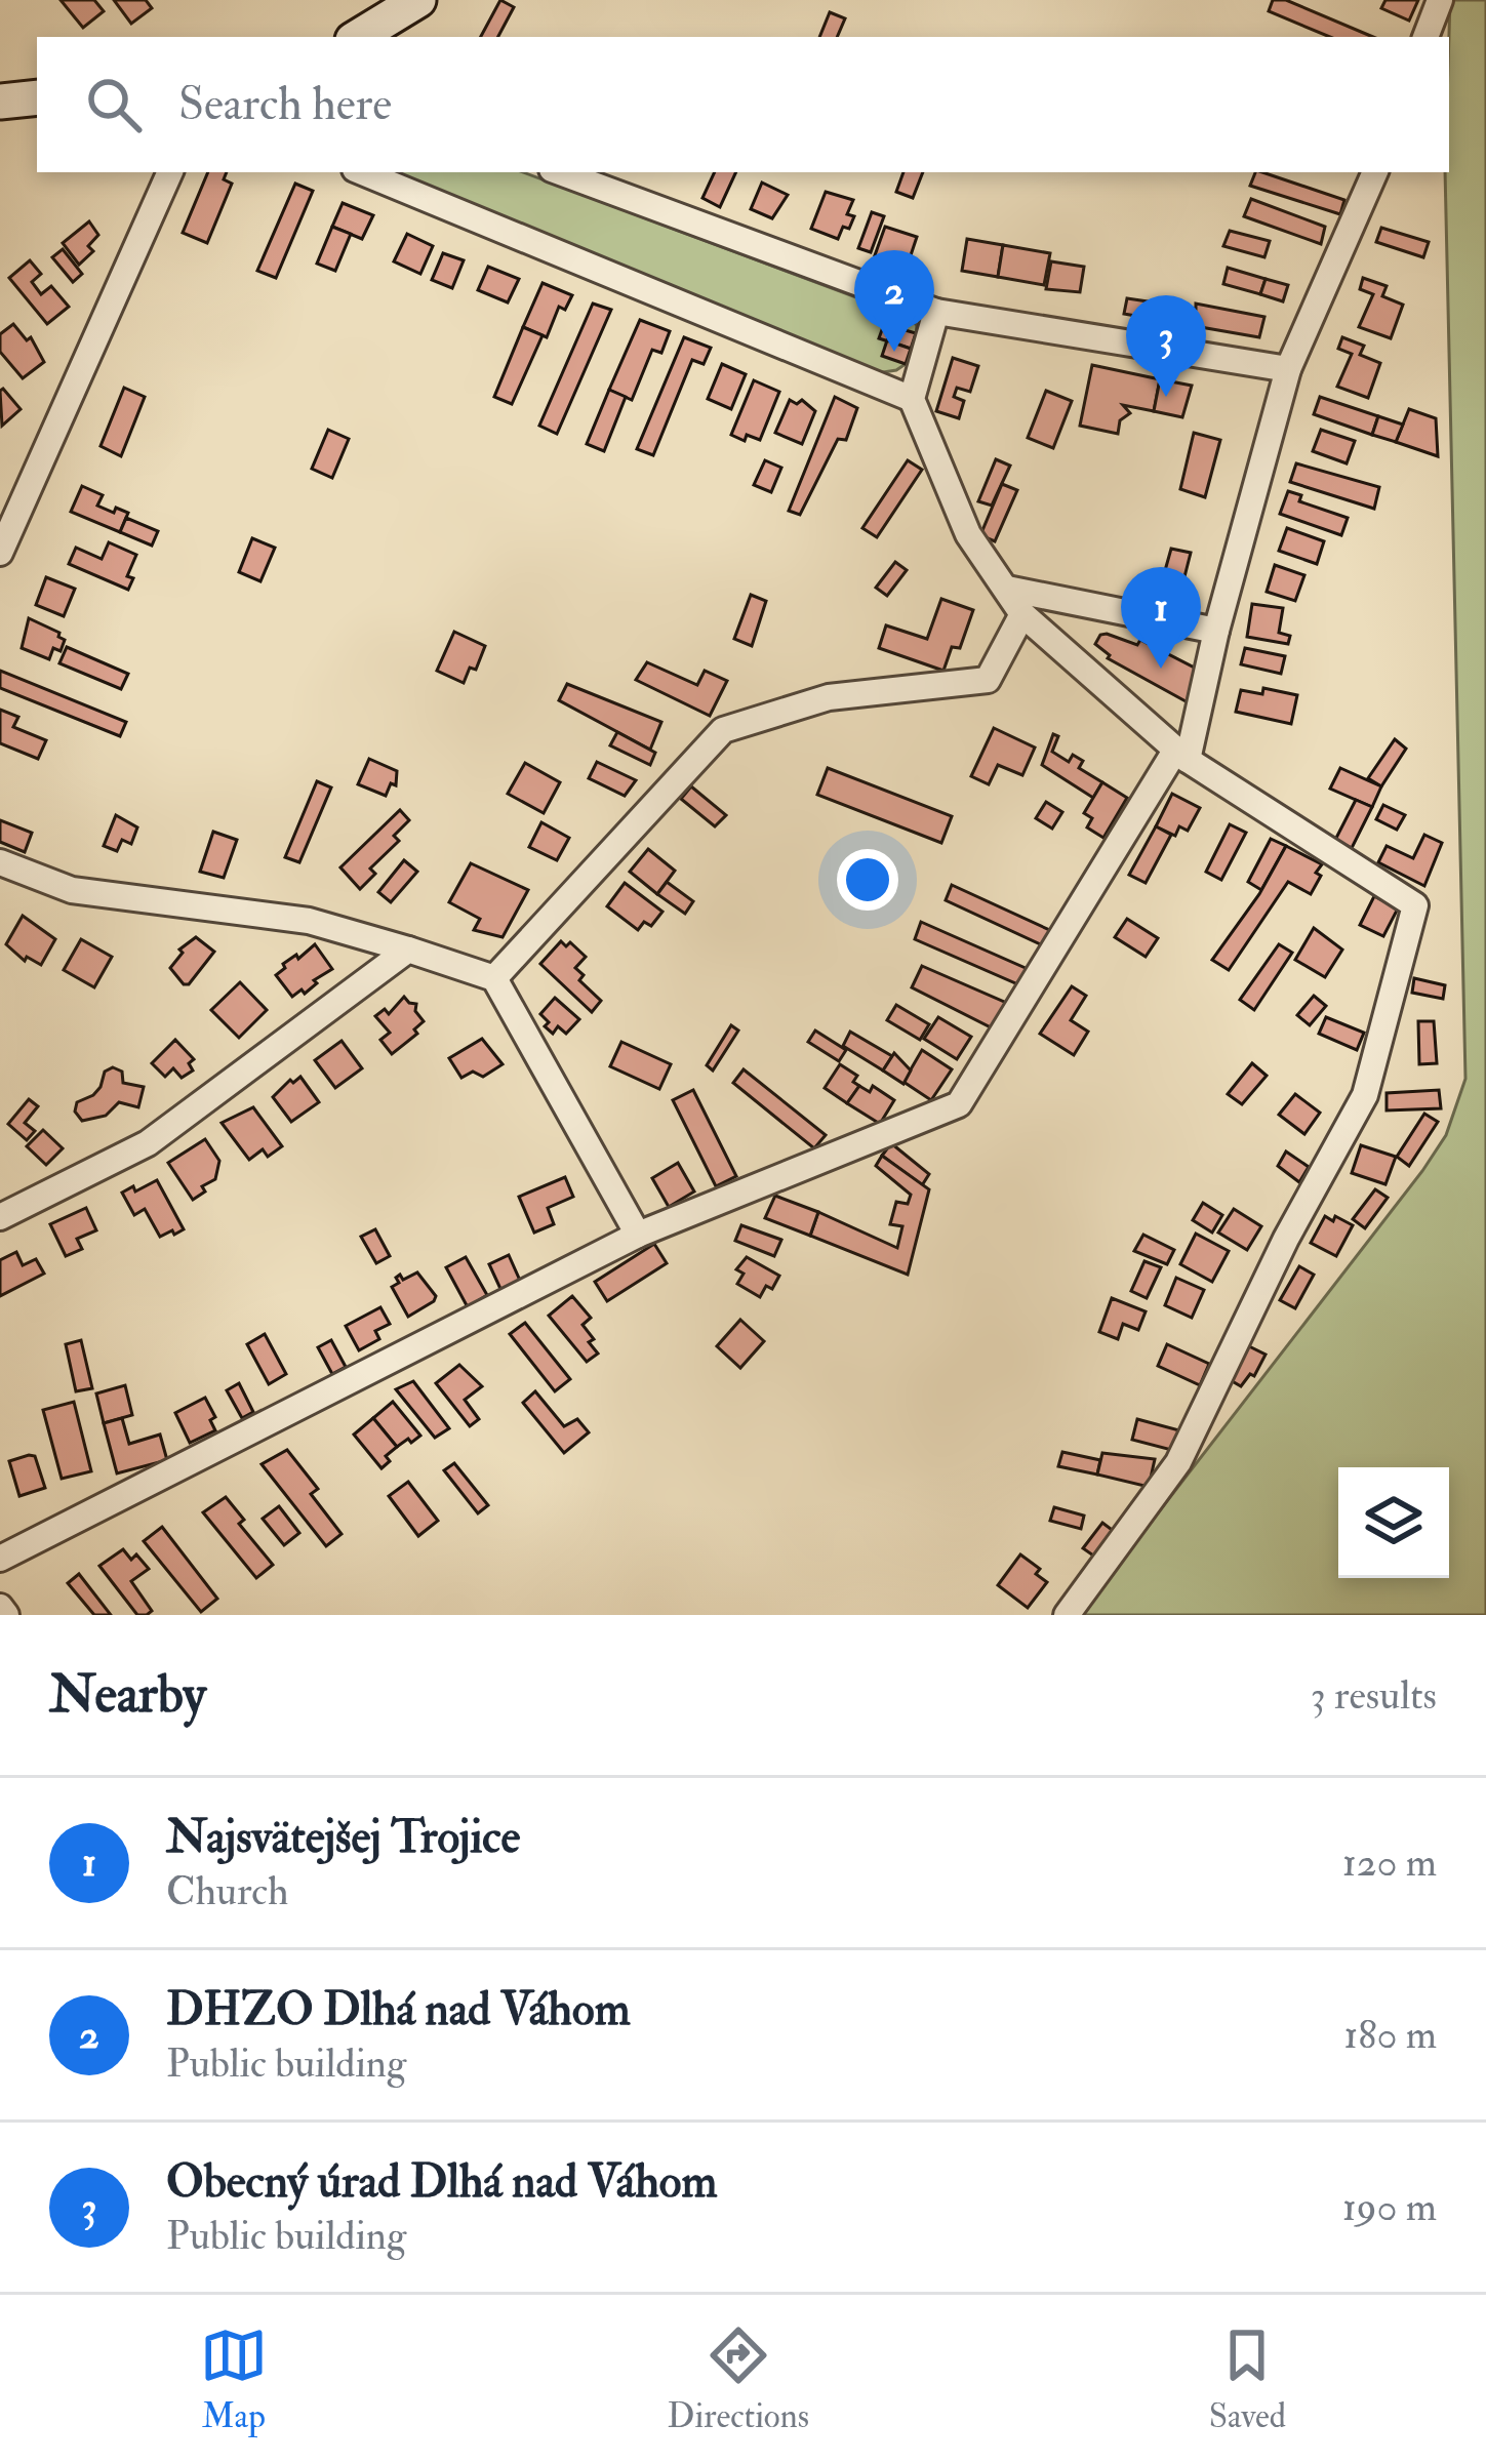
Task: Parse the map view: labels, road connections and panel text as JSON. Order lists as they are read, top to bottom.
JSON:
{
  "page": {
    "search": "Search here",
    "pins": ["2", "3", "1"],
    "heading": ["Nearby", "3 results"],
    "list": [
      {
        "mark": "1",
        "name": "Najsvätejšej Trojice",
        "note": "Church",
        "value": "120 m"
      },
      {
        "mark": "2",
        "name": "DHZO Dlhá nad Váhom",
        "note": "Public building",
        "value": "180 m"
      },
      {
        "mark": "3",
        "name": "Obecný úrad Dlhá nad Váhom",
        "note": "Public building",
        "value": "190 m"
      }
    ],
    "nav": ["Map", "Directions", "Saved"]
  }
}
